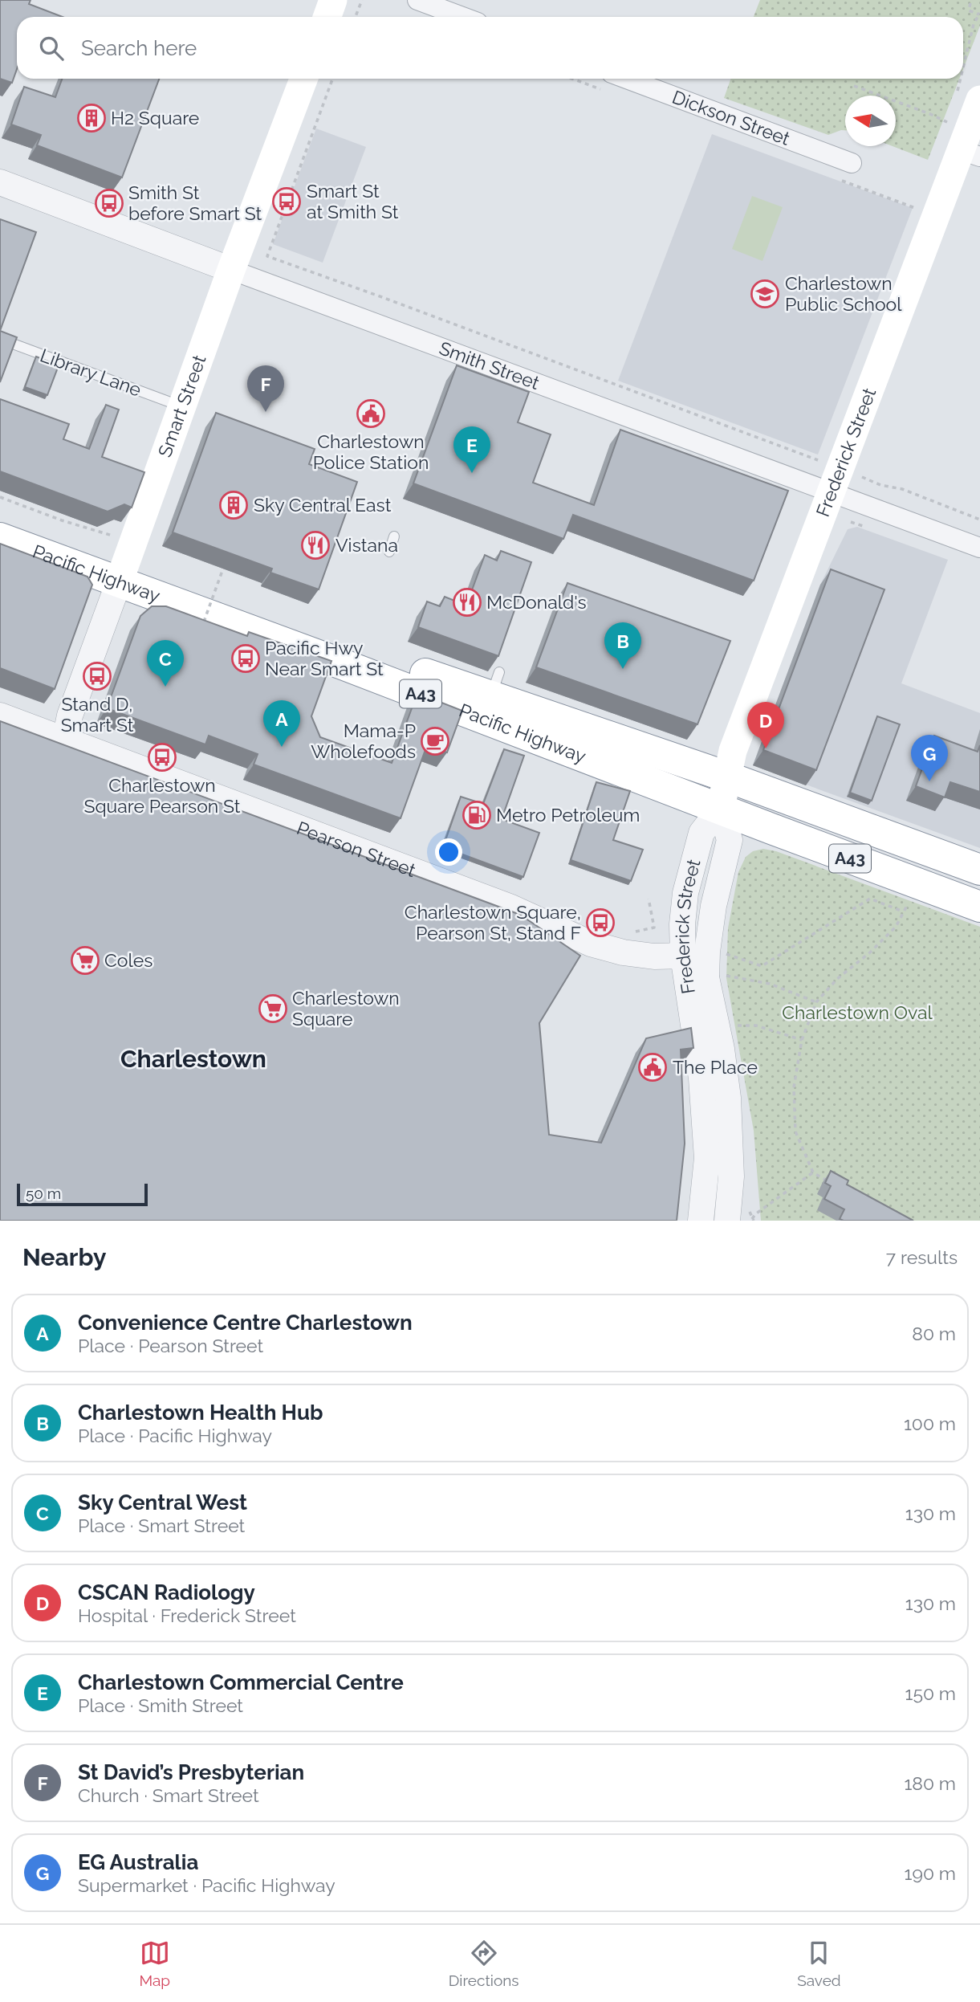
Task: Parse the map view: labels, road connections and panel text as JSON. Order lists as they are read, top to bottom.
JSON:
{
  "streets": {
    "highway": ["Pacific Highway", "A43"],
    "main road": ["Smart Street", "Frederick Street"],
    "street": ["Dickson Street", "Smith Street", "Pearson Street"],
    "lane": ["Library Lane"]
  },
  "crossings": [
    ["Smith Street", "Smart Street"],
    ["Smith Street", "Frederick Street"],
    ["Library Lane", "Smart Street"],
    ["Smart Street", "Pacific Highway"],
    ["Smart Street", "Pearson Street"],
    ["Frederick Street", "Pacific Highway"],
    ["Frederick Street", "Pearson Street"]
  ],
  "districts": ["Charlestown"],
  "parks": ["Charlestown Oval"],
  "places": {
    "building": ["H2 Square", "Sky Central East"],
    "bus stop": [
      "Smart St at Smith St",
      "Smith St before Smart St",
      "Pacific Hwy Near Smart St",
      "Stand D, Smart St",
      "Charlestown Square Pearson St",
      "Charlestown Square, Pearson St, Stand F"
    ],
    "school or university": ["Charlestown Public School"],
    "public building": ["Charlestown Police Station", "The Place"],
    "restaurant": ["Vistana", "McDonald's"],
    "cafe": ["Mama-P Wholefoods"],
    "fuel station": ["Metro Petroleum"],
    "supermarket": ["Coles", "Charlestown Square"]
  },
  "scale_bar": "50 m",
  "north": "left",
  "page": {
    "search": "Search here",
    "pins": [
      "F",
      "E",
      "B",
      "C",
      "A",
      "D",
      "G"
    ],
    "scale": "50 m",
    "heading": ["Nearby", "7 results"],
    "list": [
      {
        "mark": "A",
        "name": "Convenience Centre Charlestown",
        "note": "Place · Pearson Street",
        "value": "80 m"
      },
      {
        "mark": "B",
        "name": "Charlestown Health Hub",
        "note": "Place · Pacific Highway",
        "value": "100 m"
      },
      {
        "mark": "C",
        "name": "Sky Central West",
        "note": "Place · Smart Street",
        "value": "130 m"
      },
      {
        "mark": "D",
        "name": "CSCAN Radiology",
        "note": "Hospital · Frederick Street",
        "value": "130 m"
      },
      {
        "mark": "E",
        "name": "Charlestown Commercial Centre",
        "note": "Place · Smith Street",
        "value": "150 m"
      },
      {
        "mark": "F",
        "name": "St David’s Presbyterian",
        "note": "Church · Smart Street",
        "value": "180 m"
      },
      {
        "mark": "G",
        "name": "EG Australia",
        "note": "Supermarket · Pacific Highway",
        "value": "190 m"
      }
    ],
    "nav": ["Map", "Directions", "Saved"]
  }
}
